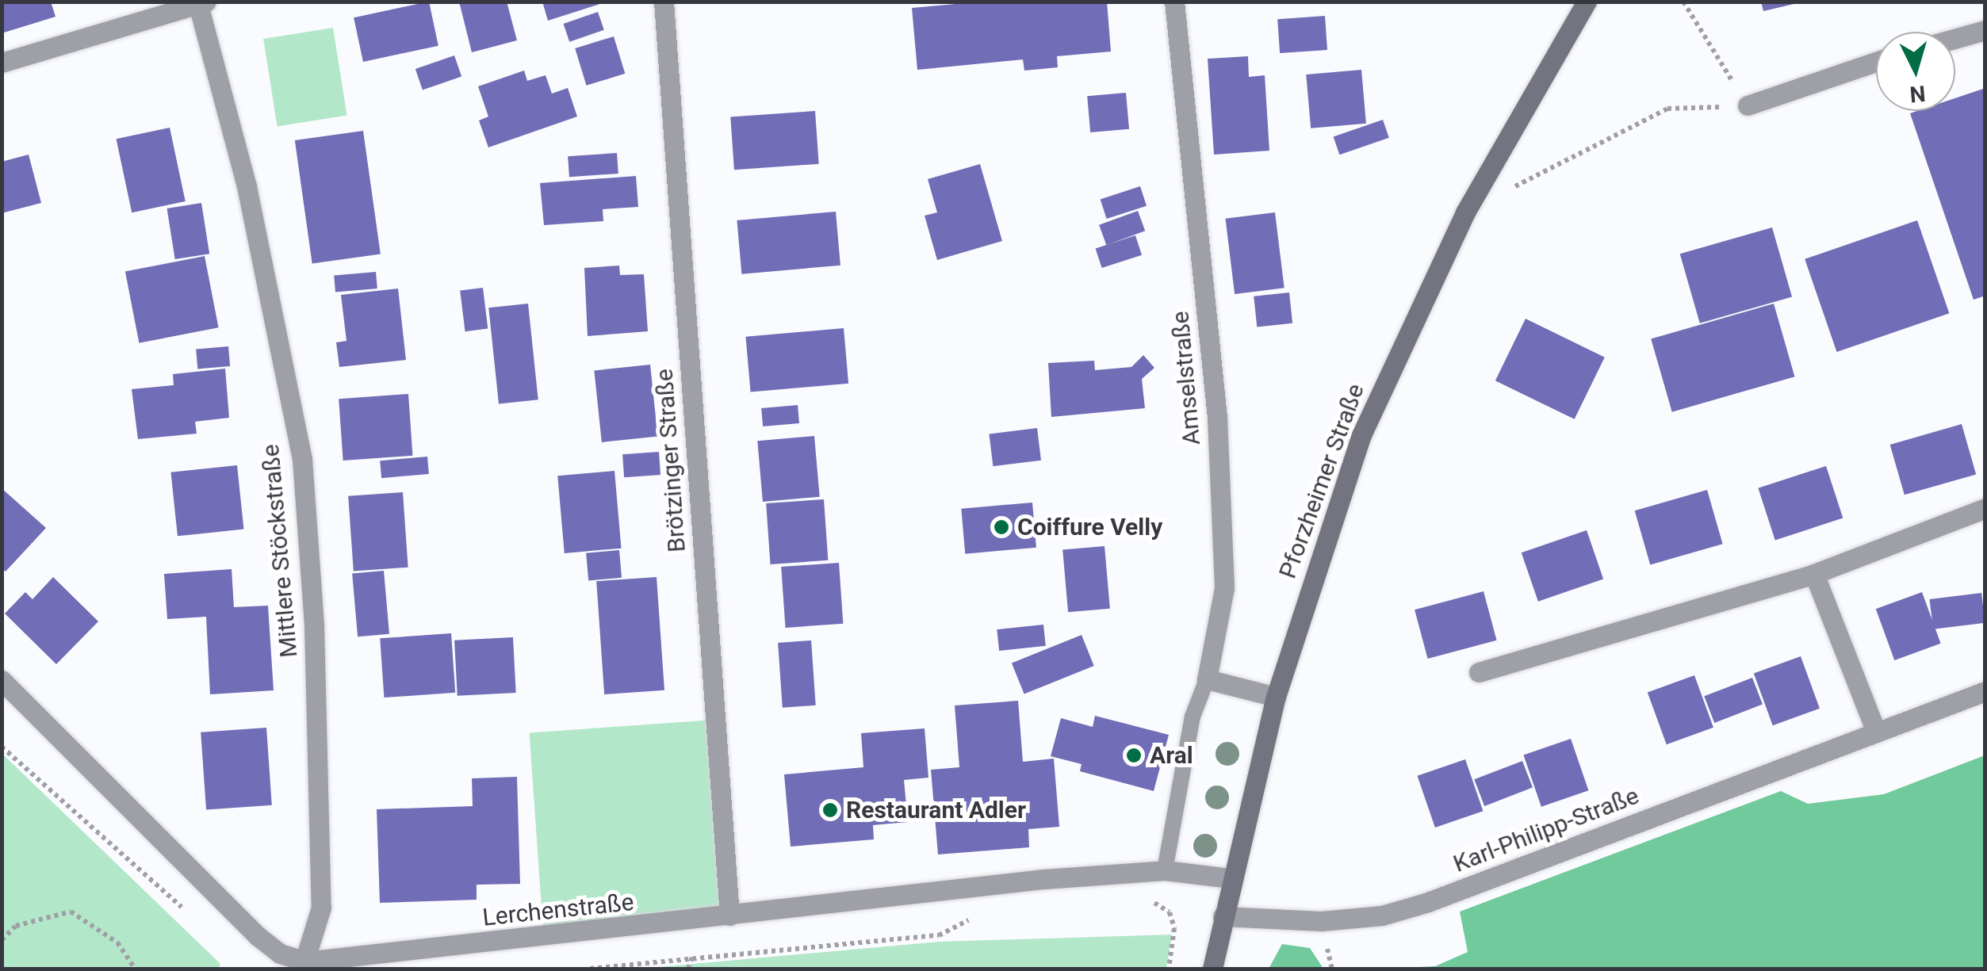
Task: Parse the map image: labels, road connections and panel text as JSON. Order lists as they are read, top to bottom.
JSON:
{
  "streets": {
    "main road": ["Pforzheimer Straße"],
    "street": [
      "Amselstraße",
      "Brötzinger Straße",
      "Mittlere Stöckstraße",
      "Karl-Philipp-Straße",
      "Lerchenstraße"
    ]
  },
  "crossings": [
    ["Brötzinger Straße", "Lerchenstraße"],
    ["Pforzheimer Straße", "Karl-Philipp-Straße"],
    ["Pforzheimer Straße", "Lerchenstraße"],
    ["Mittlere Stöckstraße", "Lerchenstraße"]
  ],
  "places": ["Coiffure Velly", "Aral", "Restaurant Adler"],
  "north": "bottom"
}
